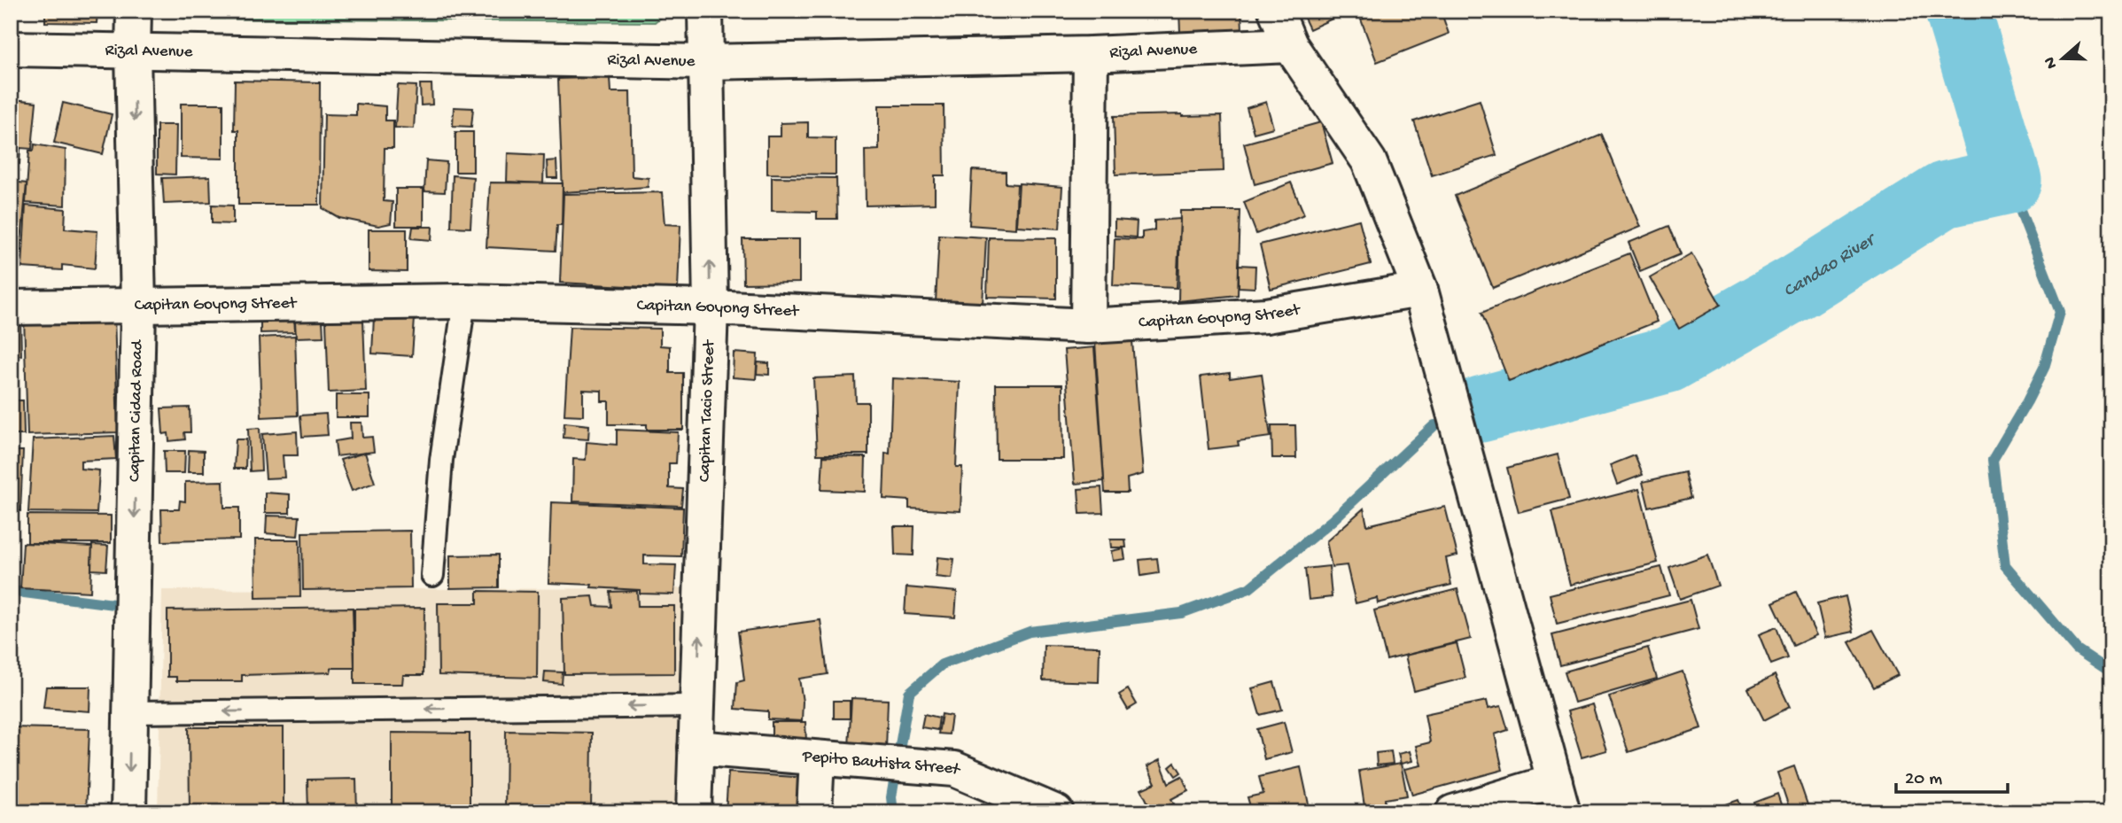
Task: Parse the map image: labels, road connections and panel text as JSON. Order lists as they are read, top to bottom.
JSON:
{
  "streets": {
    "street": [
      "Rizal Avenue",
      "Capitan Goyong Street",
      "Capitan Cidad Road",
      "Capitan Tacio Street",
      "Pepito Bautista Street"
    ]
  },
  "crossings": [
    ["Rizal Avenue", "Capitan Cidad Road"],
    ["Rizal Avenue", "Capitan Tacio Street"],
    ["Capitan Goyong Street", "Capitan Cidad Road"],
    ["Capitan Goyong Street", "Capitan Tacio Street"],
    ["Capitan Tacio Street", "Pepito Bautista Street"]
  ],
  "one_way": ["Capitan Cidad Road", "Capitan Tacio Street"],
  "water": ["Candao River"],
  "scale_bar": "20 m",
  "north": "left"
}
